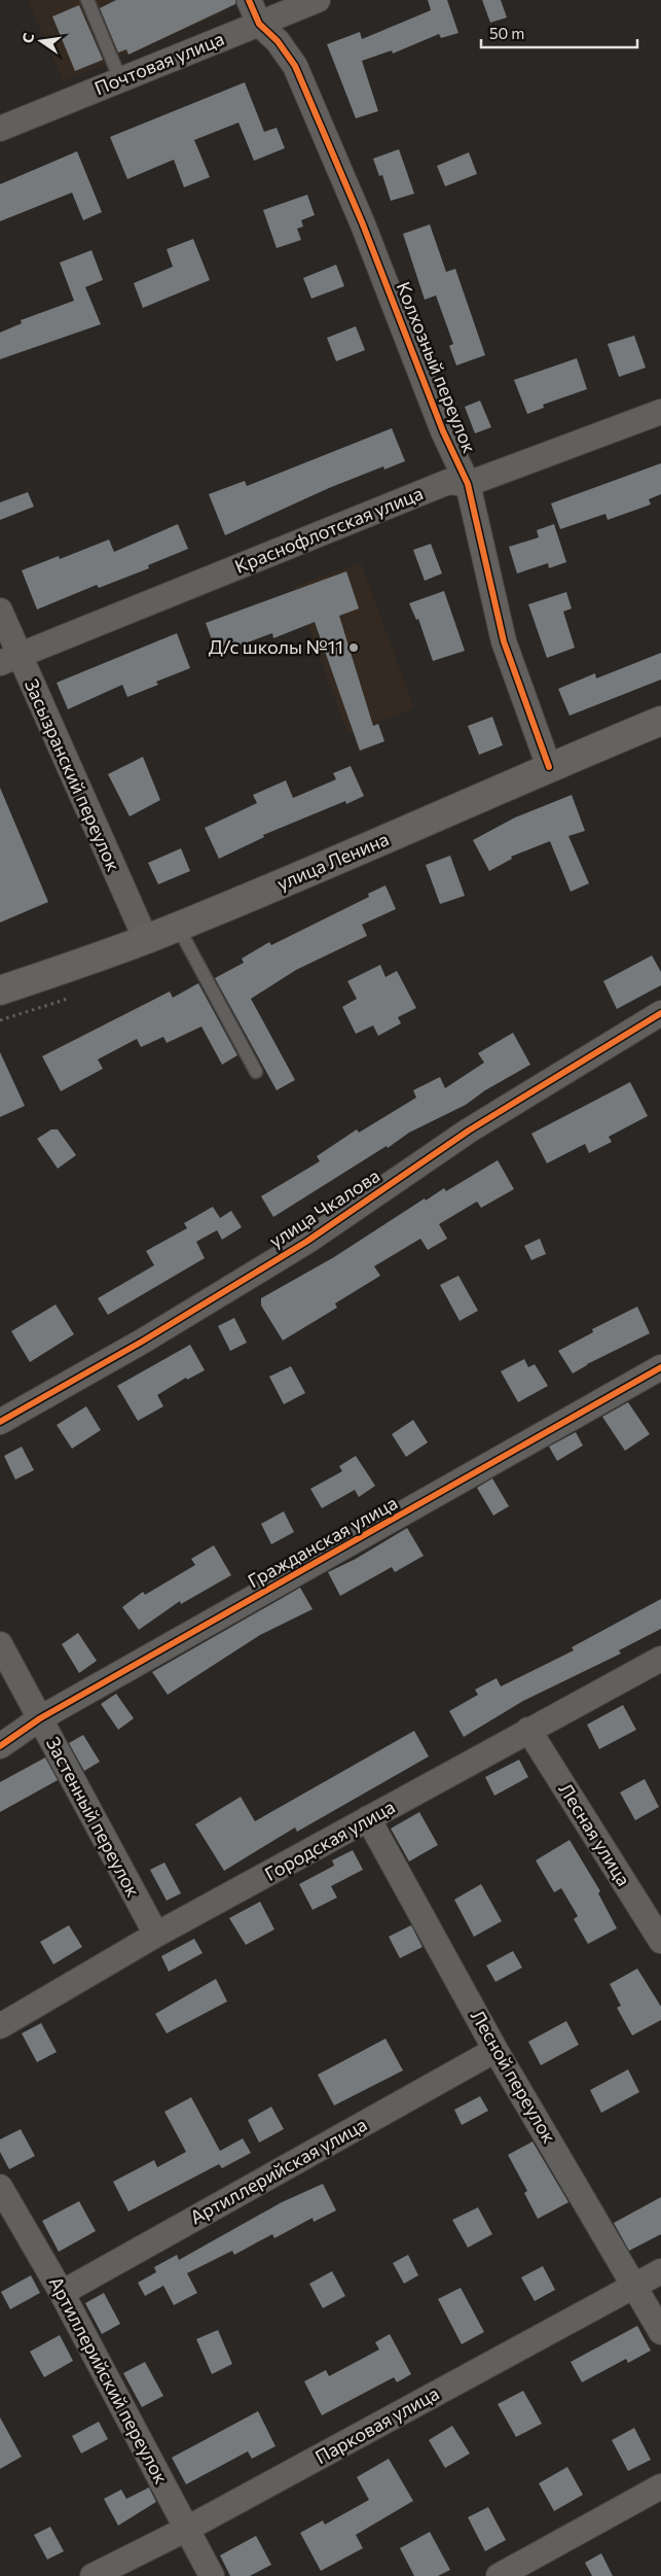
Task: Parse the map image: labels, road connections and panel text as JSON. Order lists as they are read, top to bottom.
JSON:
{
  "streets": {
    "main road": ["улица Ленина"],
    "street": [
      "Почтовая улица",
      "Колхозный переулок",
      "Краснофлотская улица",
      "Засызранский переулок",
      "улица Чкалова",
      "Гражданская улица",
      "Застенный переулок",
      "Лесная улица",
      "Городская улица",
      "Лесной переулок",
      "Артиллерийская улица",
      "Артиллерийский переулок",
      "Парковая улица"
    ]
  },
  "crossings": [
    ["Почтовая улица", "Колхозный переулок"],
    ["Колхозный переулок", "Краснофлотская улица"],
    ["Колхозный переулок", "улица Ленина"],
    ["Краснофлотская улица", "Засызранский переулок"],
    ["Засызранский переулок", "улица Ленина"],
    ["Гражданская улица", "Застенный переулок"],
    ["Застенный переулок", "Городская улица"],
    ["Лесная улица", "Городская улица"],
    ["Городская улица", "Лесной переулок"],
    ["Лесной переулок", "Артиллерийская улица"],
    ["Лесной переулок", "Парковая улица"],
    ["Артиллерийская улица", "Артиллерийский переулок"],
    ["Артиллерийский переулок", "Парковая улица"]
  ],
  "places": ["Д/с школы №11"],
  "scale_bar": "50 m",
  "north": "left"
}
